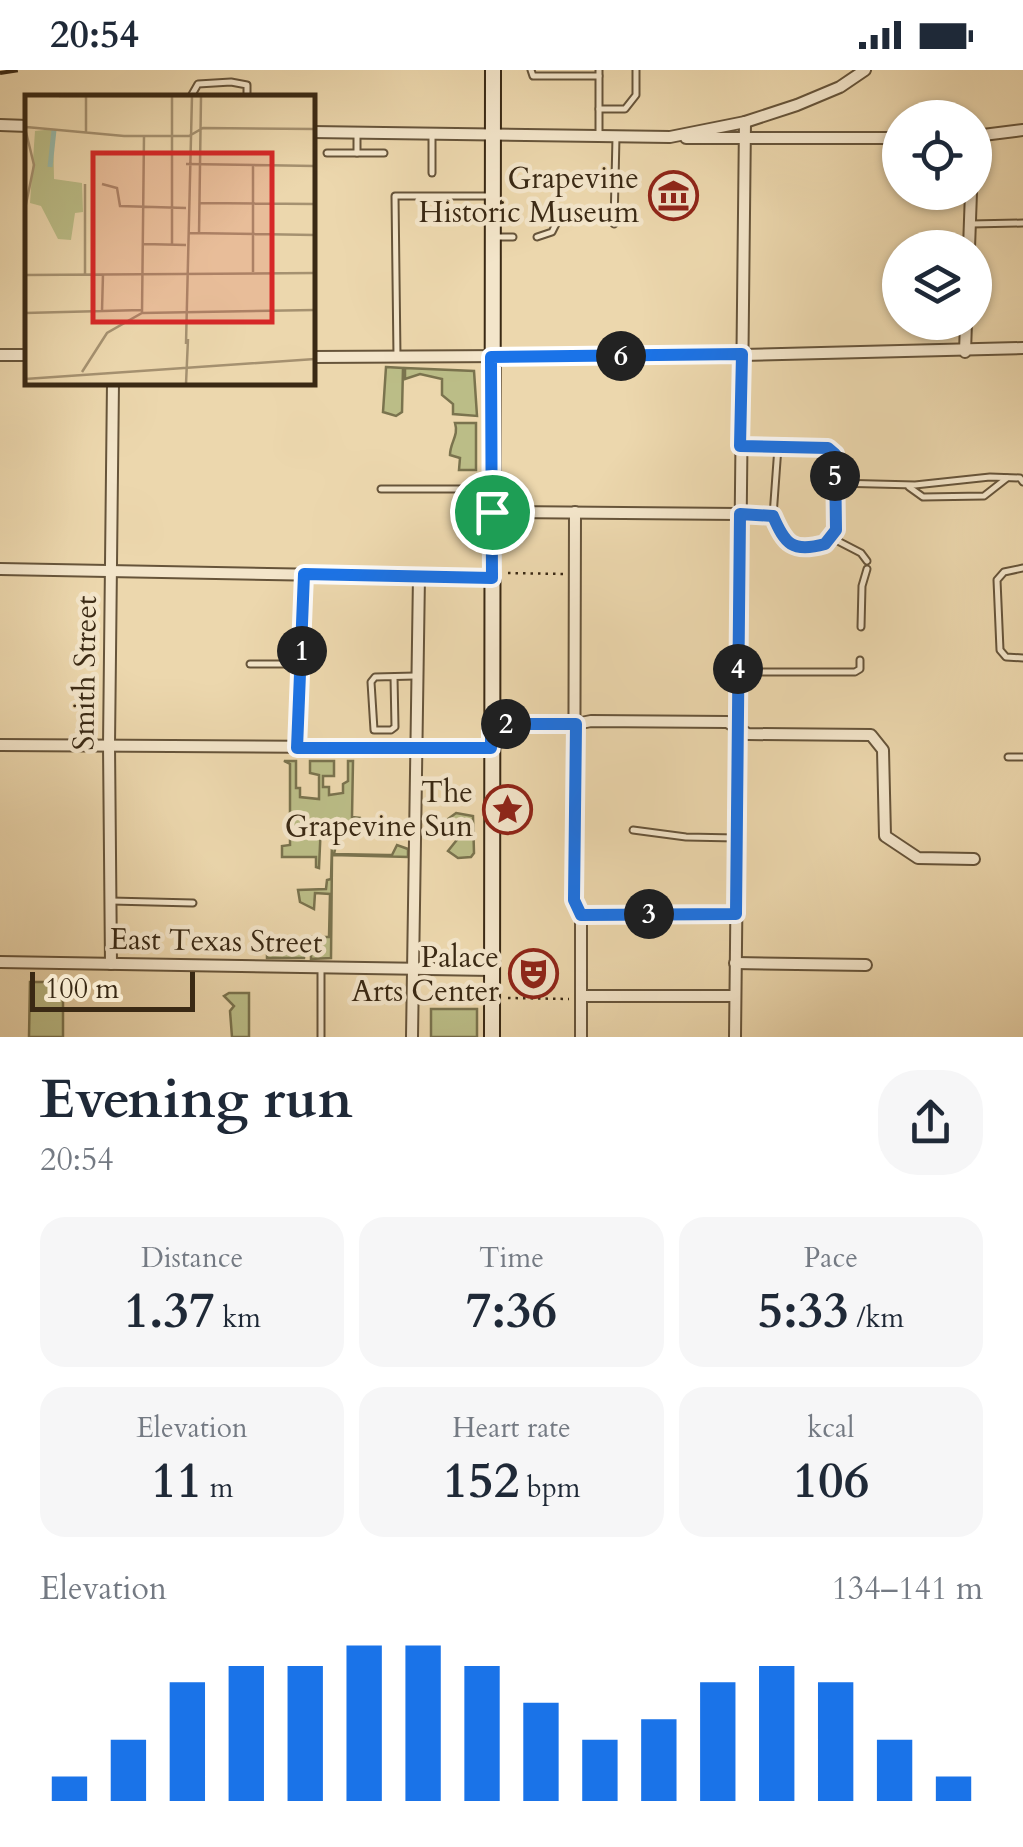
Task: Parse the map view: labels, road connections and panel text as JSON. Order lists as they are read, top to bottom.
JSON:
{
  "streets": {
    "street": ["Smith Street", "East Texas Street"]
  },
  "crossings": [
    ["Smith Street", "East Texas Street"]
  ],
  "places": {
    "museum": ["Grapevine Historic Museum"],
    "place": ["The Grapevine Sun"],
    "theatre": ["Palace Arts Center"]
  },
  "scale_bar": "100 m",
  "page": {
    "status": "20:54",
    "pins": [
      "6",
      "5",
      "1",
      "4",
      "2",
      "3"
    ],
    "scale": "100 m",
    "heading": ["Evening run", "20:54"],
    "stats": [
      ["Distance", "1.37 km"],
      ["Time", "7:36"],
      ["Pace", "5:33 /km"],
      ["Elevation", "11 m"],
      ["Heart rate", "152 bpm"],
      ["kcal", "106"]
    ],
    "chart": ["Elevation", "134–141 m"]
  }
}
